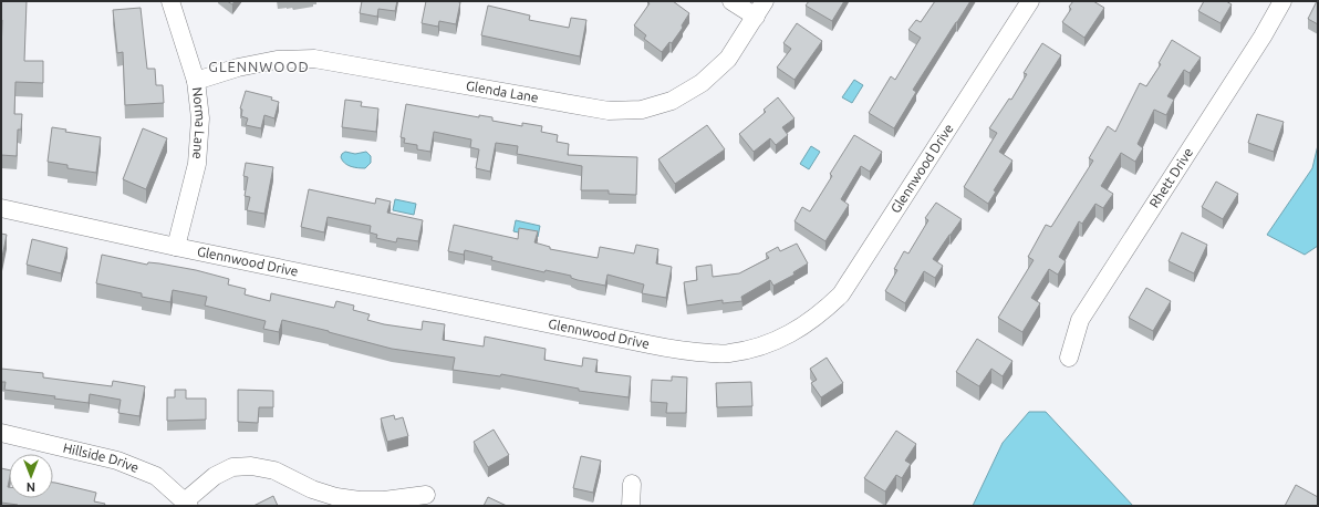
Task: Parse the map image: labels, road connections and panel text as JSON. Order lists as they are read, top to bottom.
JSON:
{
  "streets": {
    "street": [
      "Glenda Lane",
      "Norma Lane",
      "Glennwood Drive",
      "Rhett Drive",
      "Hillside Drive"
    ]
  },
  "crossings": [
    ["Glenda Lane", "Norma Lane"],
    ["Norma Lane", "Glennwood Drive"]
  ],
  "districts": ["GLENNWOOD"],
  "north": "bottom"
}
